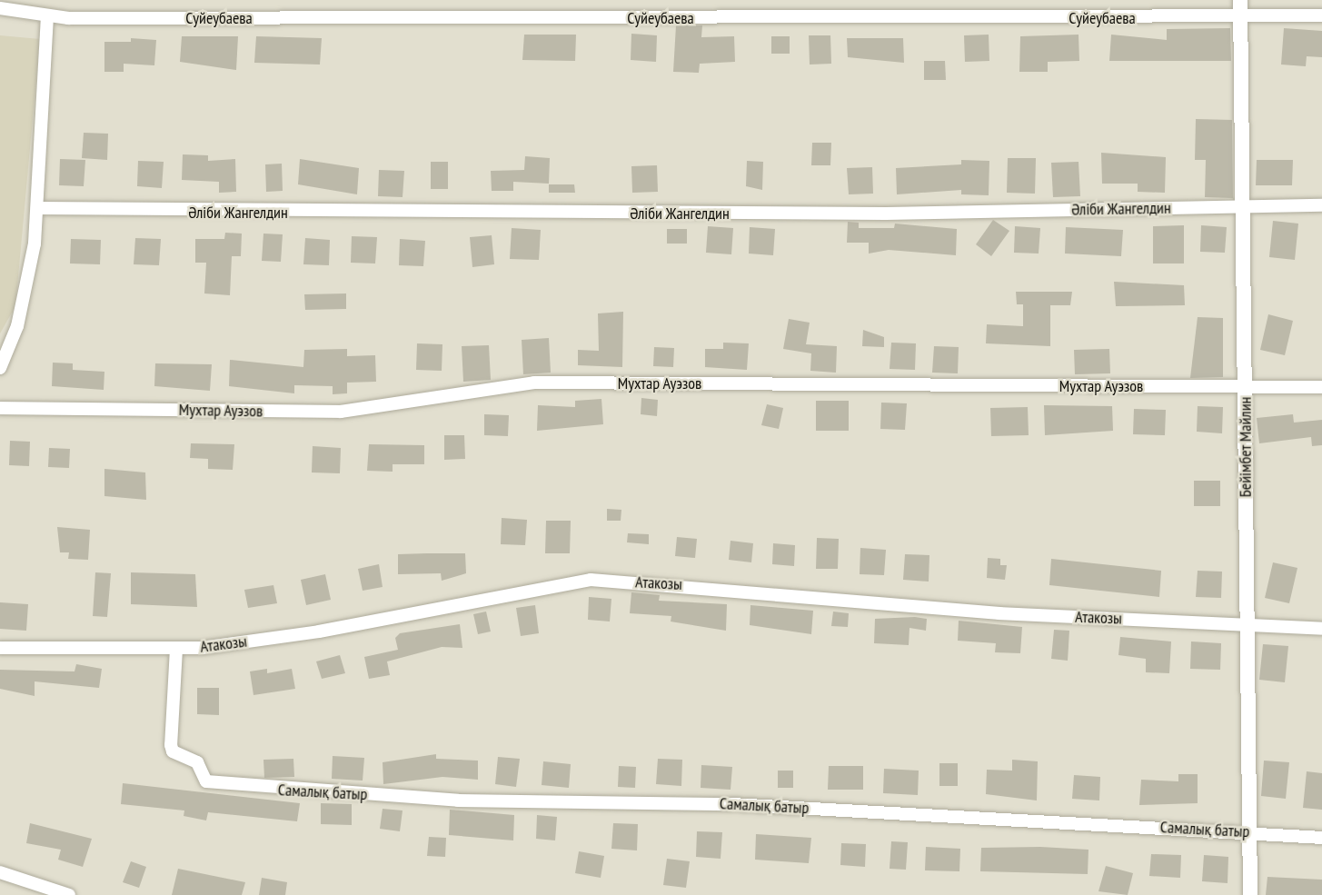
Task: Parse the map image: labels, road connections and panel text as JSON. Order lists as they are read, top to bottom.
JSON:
{
  "streets": {
    "street": [
      "Суйеубаева",
      "Әліби Жангелдин",
      "Мухтар Ауэзов",
      "Бейімбет Майлин",
      "Атакозы",
      "Самалық батыр"
    ]
  },
  "crossings": [
    ["Суйеубаева", "Бейімбет Майлин"],
    ["Әліби Жангелдин", "Бейімбет Майлин"],
    ["Мухтар Ауэзов", "Бейімбет Майлин"],
    ["Бейімбет Майлин", "Атакозы"],
    ["Бейімбет Майлин", "Самалық батыр"],
    ["Атакозы", "Самалық батыр"]
  ]
}
